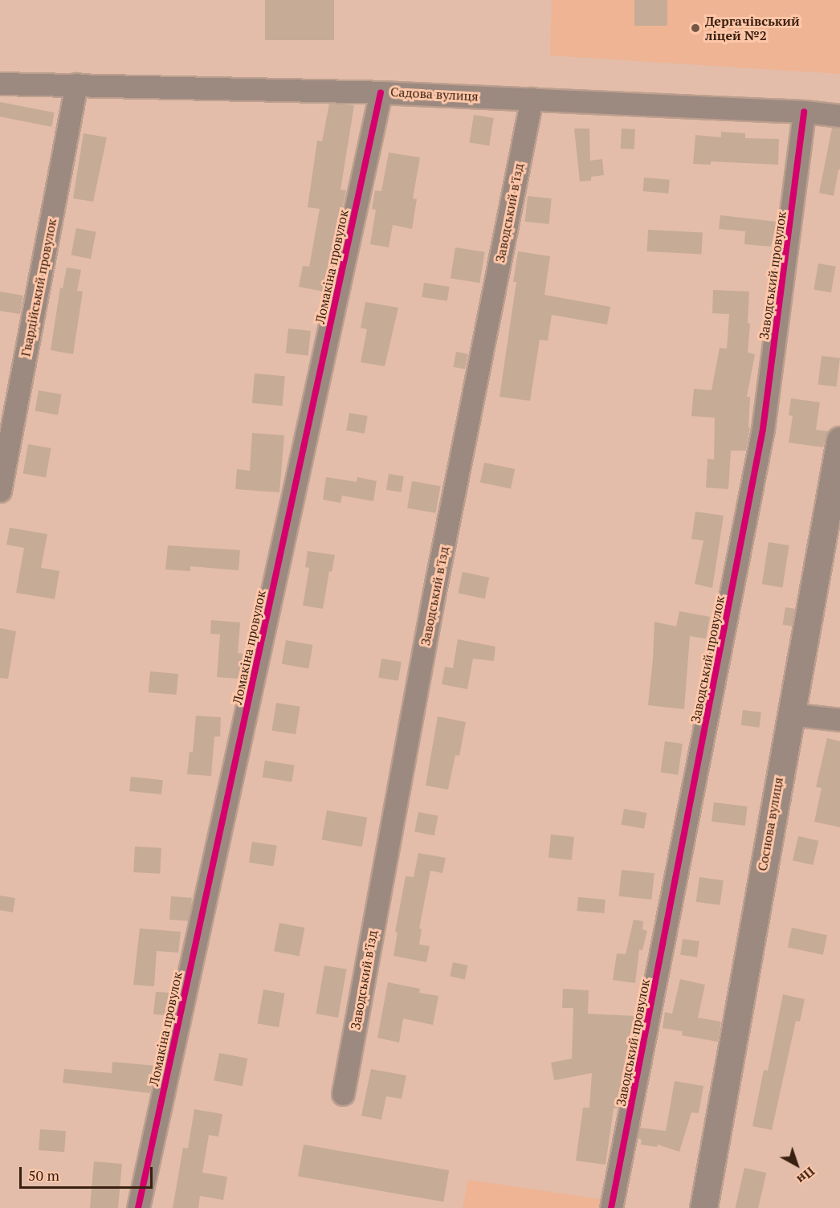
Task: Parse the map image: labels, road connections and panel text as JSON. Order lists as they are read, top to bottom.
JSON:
{
  "streets": {
    "street": [
      "Садова вулиця",
      "Заводський в’їзд",
      "Ломакіна провулок",
      "Заводський провулок",
      "Гвардійський провулок",
      "Соснова вулиця"
    ]
  },
  "crossings": [
    ["Садова вулиця", "Заводський в’їзд"],
    ["Садова вулиця", "Ломакіна провулок"],
    ["Садова вулиця", "Заводський провулок"],
    ["Садова вулиця", "Гвардійський провулок"]
  ],
  "places": ["Дергачівський ліцей №2"],
  "scale_bar": "50 m",
  "north": "bottom right"
}
